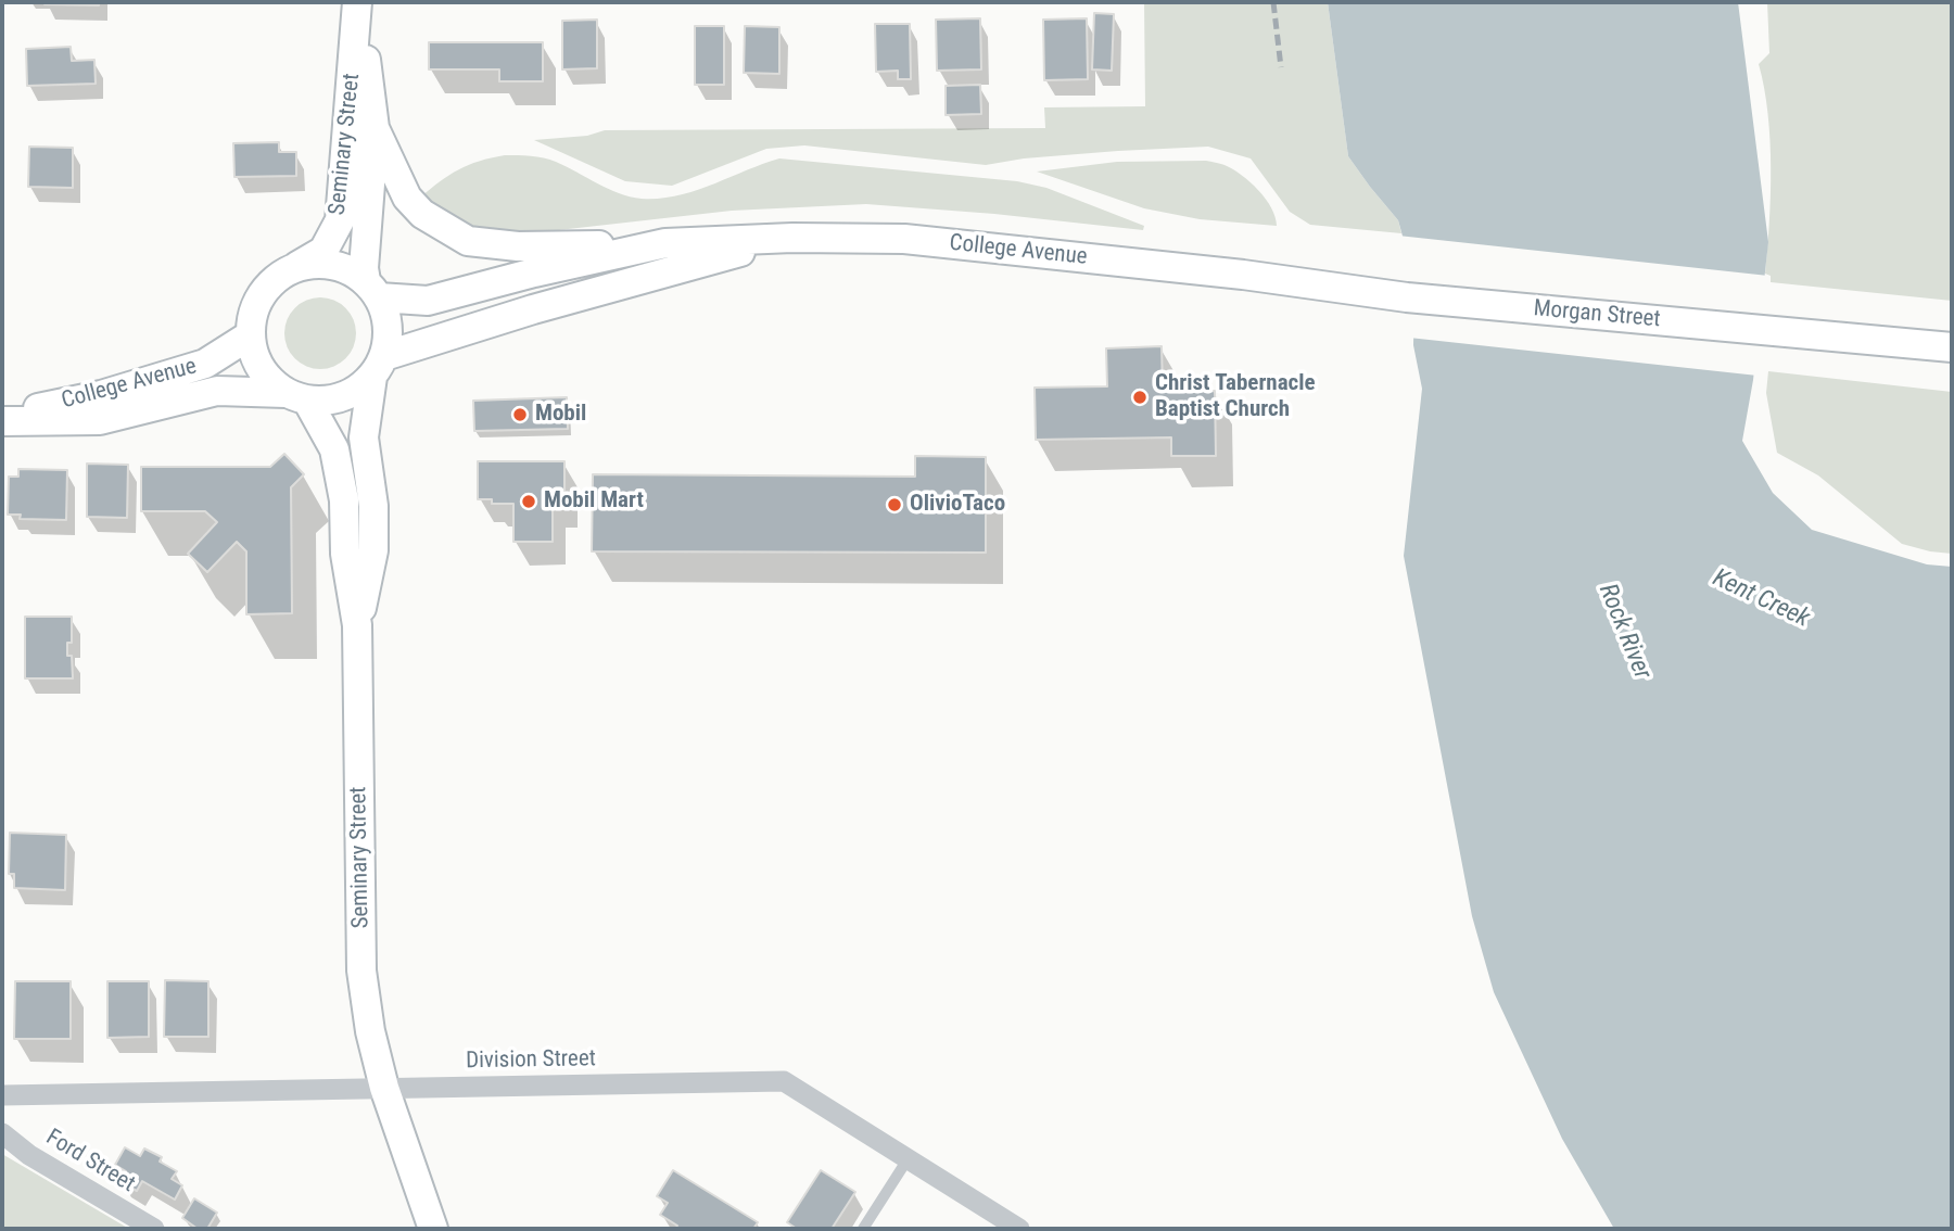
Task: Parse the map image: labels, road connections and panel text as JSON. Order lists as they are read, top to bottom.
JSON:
{
  "streets": {
    "main road": ["Seminary Street", "College Avenue", "Morgan Street"],
    "street": ["Division Street", "Ford Street"]
  },
  "crossings": [
    ["Seminary Street", "College Avenue"],
    ["Seminary Street", "Division Street"],
    ["College Avenue", "Morgan Street"]
  ],
  "water": ["Kent Creek", "Rock River"],
  "places": [
    "Christ Tabernacle Baptist Church",
    "Mobil",
    "Mobil Mart",
    "OlivioTaco"
  ]
}
